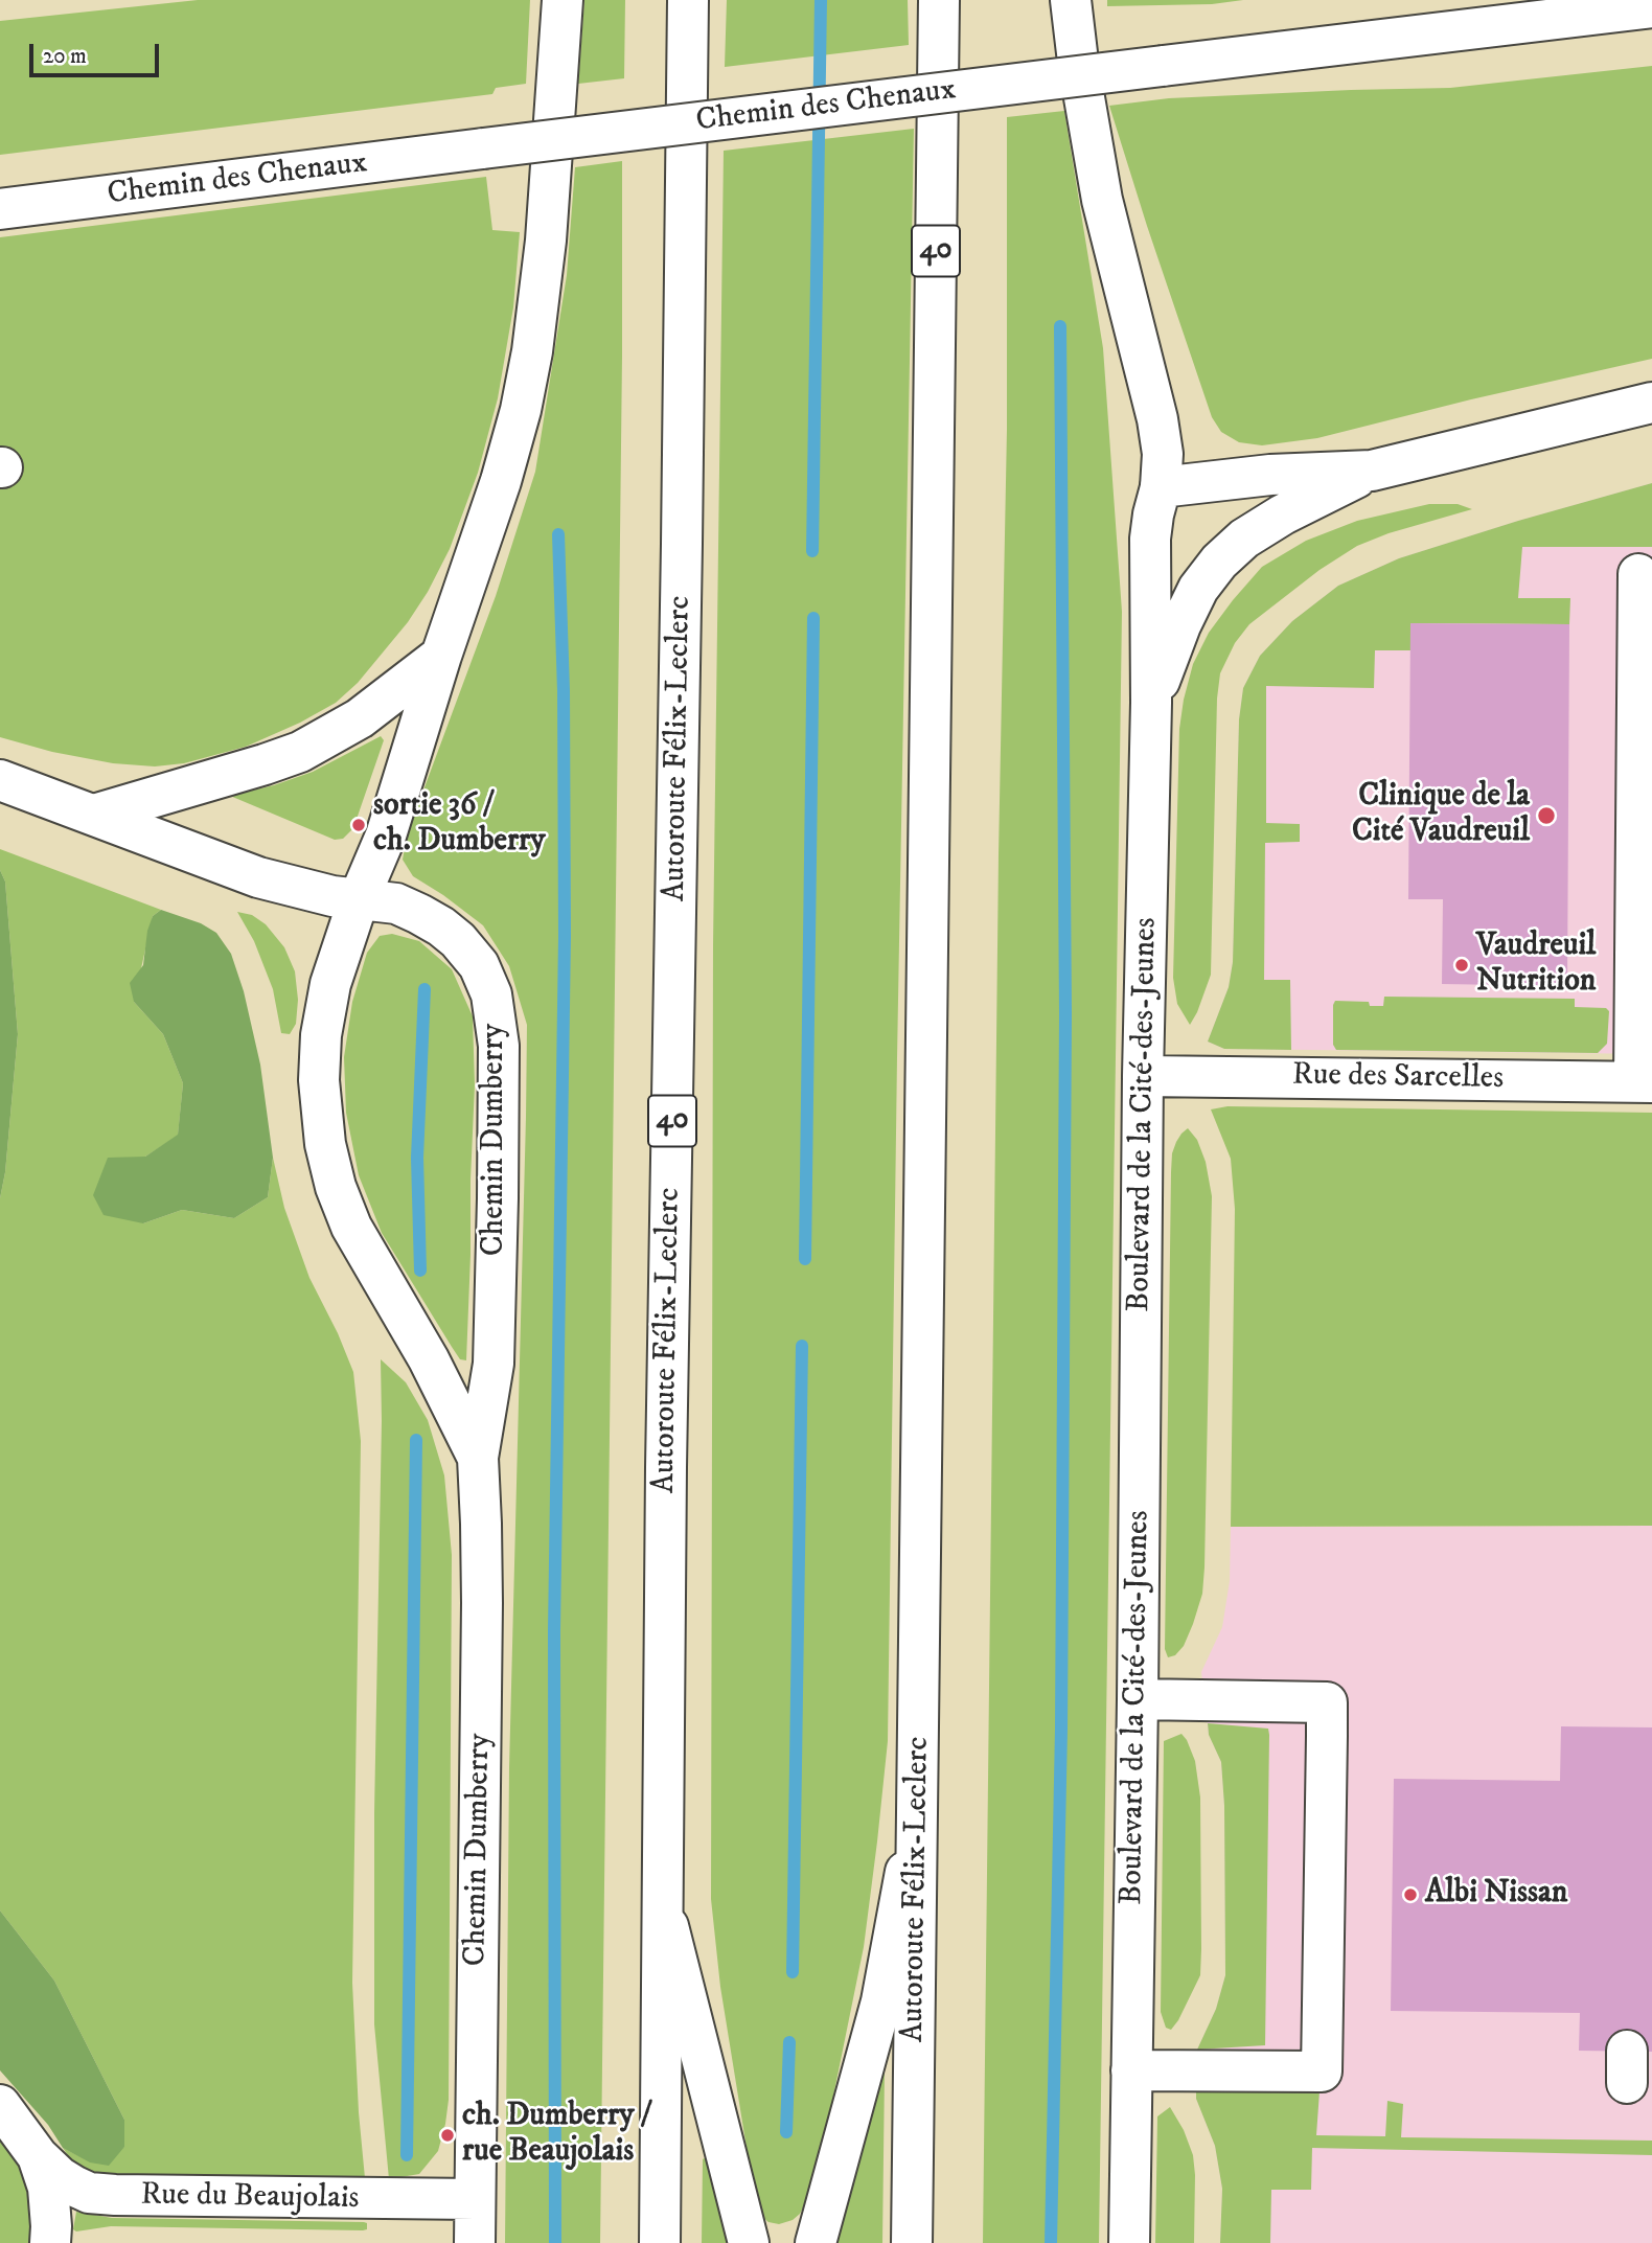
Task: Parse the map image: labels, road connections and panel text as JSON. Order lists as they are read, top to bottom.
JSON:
{
  "streets": {
    "main road": [
      "Chemin des Chenaux",
      "40",
      "Autoroute Félix-Leclerc",
      "Rue des Sarcelles",
      "Boulevard de la Cité-des-Jeunes",
      "Chemin Dumberry",
      "Rue du Beaujolais"
    ]
  },
  "crossings": [
    ["Rue des Sarcelles", "Boulevard de la Cité-des-Jeunes"],
    ["Chemin Dumberry", "Rue du Beaujolais"]
  ],
  "places": [
    "Clinique de la Cité Vaudreuil",
    "sortie 36 / ch. Dumberry",
    "Vaudreuil Nutrition",
    "Albi Nissan",
    "ch. Dumberry / rue Beaujolais"
  ],
  "scale_bar": "20 m"
}
